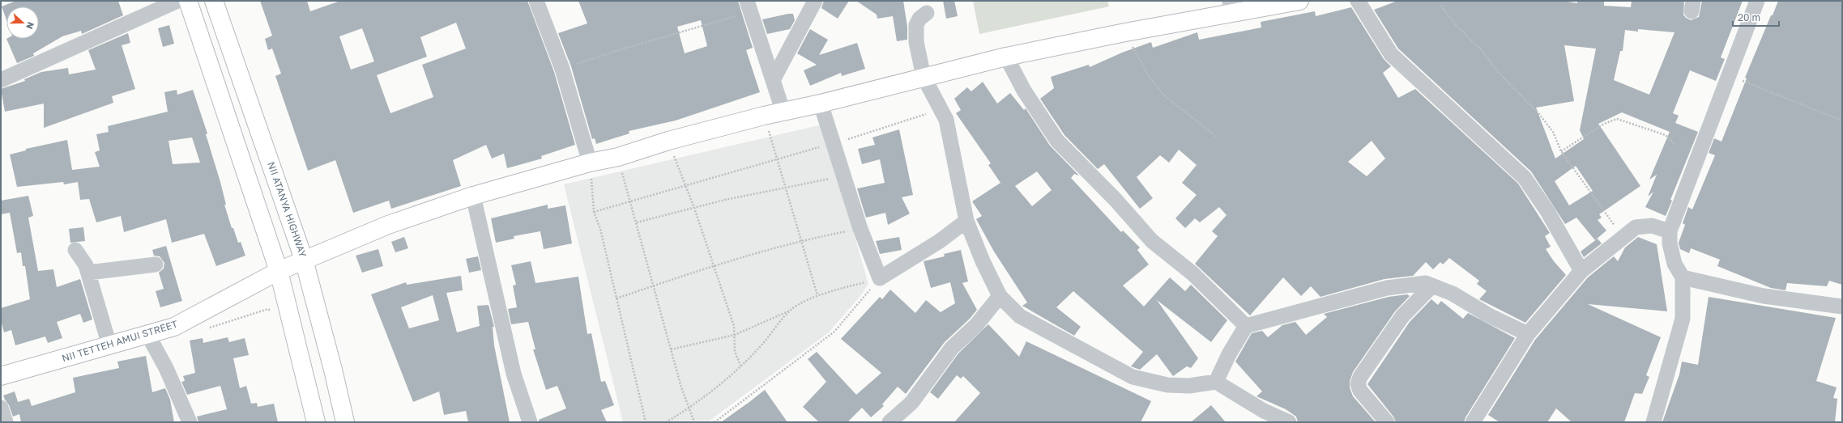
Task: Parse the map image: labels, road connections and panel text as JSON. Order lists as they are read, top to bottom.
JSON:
{
  "streets": {
    "main road": ["NII ATANYA HIGHWAY", "NII TETTEH AMUI STREET"]
  },
  "crossings": [
    ["NII ATANYA HIGHWAY", "NII TETTEH AMUI STREET"]
  ],
  "scale_bar": "20 m",
  "north": "right"
}
